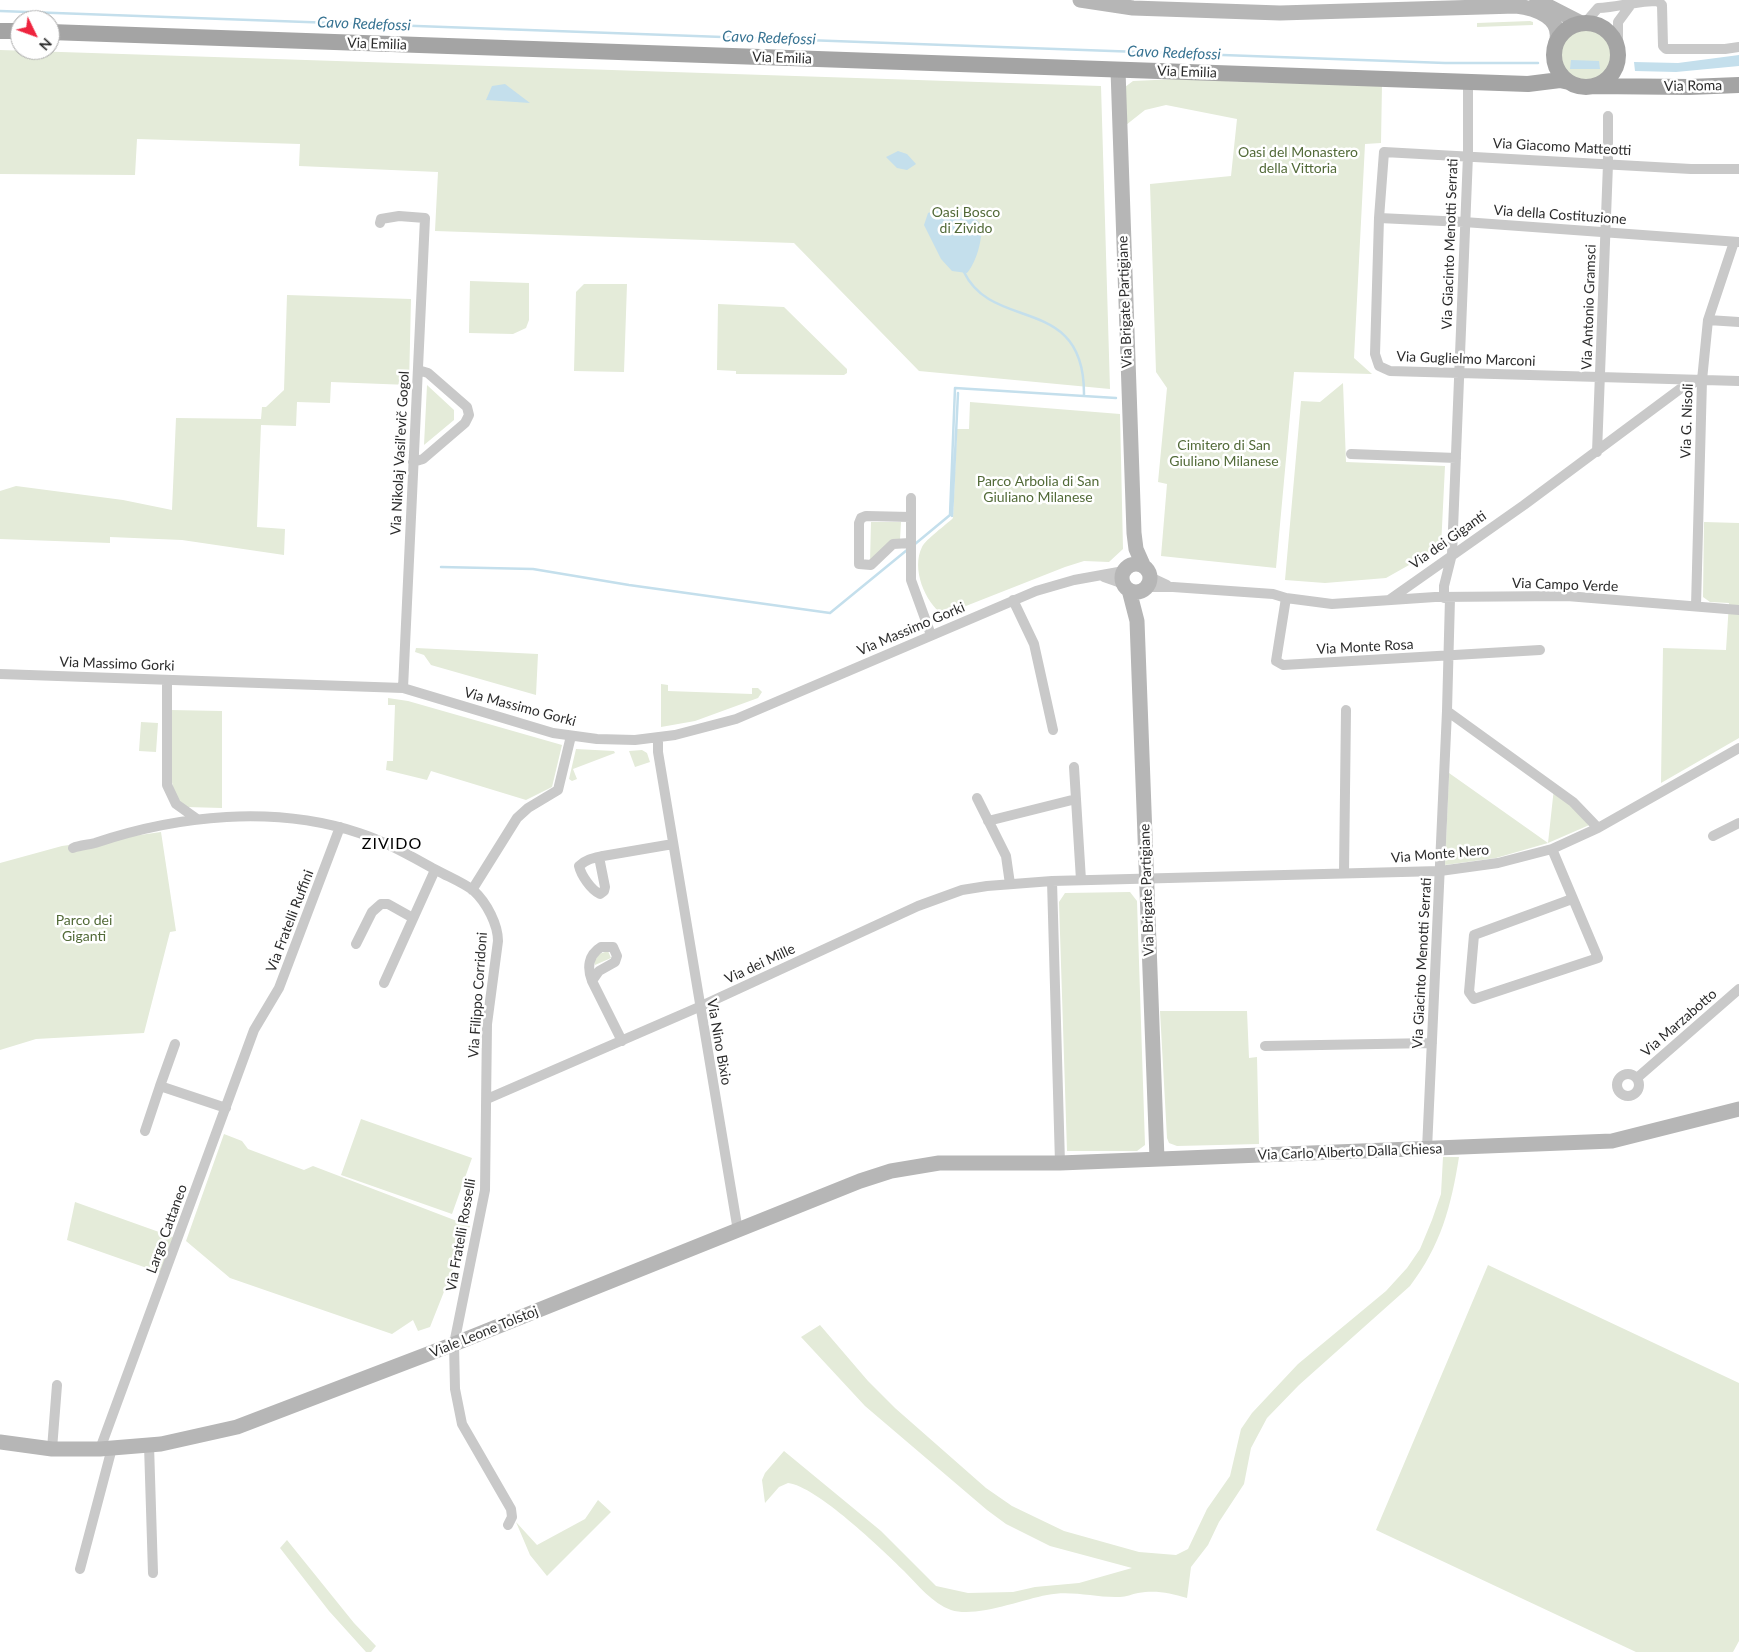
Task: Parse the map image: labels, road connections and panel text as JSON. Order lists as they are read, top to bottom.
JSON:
{
  "streets": {
    "main road": ["Via Emilia", "Via Roma"],
    "street": [
      "Via Giacomo Matteotti",
      "Via della Costituzione",
      "Via Giacinto Menotti Serrati",
      "Via Brigate Partigiane",
      "Via Antonio Gramsci",
      "Via Guglielmo Marconi",
      "Via G. Nisoli",
      "Via Nikolaj Vasil'evič Gogol",
      "Via dei Giganti",
      "Via Campo Verde",
      "Via Massimo Gorki",
      "Via Monte Rosa",
      "Via Monte Nero",
      "Via Fratelli Ruffini",
      "Via dei Mille",
      "Via Filippo Corridoni",
      "Via Marzabotto",
      "Via Nino Bixio",
      "Via Carlo Alberto Dalla Chiesa",
      "Largo Cattaneo",
      "Via Fratelli Rosselli",
      "Viale Leone Tolstoj"
    ]
  },
  "crossings": [
    ["Via Emilia", "Via Roma"],
    ["Via Emilia", "Via Giacinto Menotti Serrati"],
    ["Via Emilia", "Via Brigate Partigiane"],
    ["Via Giacomo Matteotti", "Via Giacinto Menotti Serrati"],
    ["Via Giacomo Matteotti", "Via Antonio Gramsci"],
    ["Via Giacomo Matteotti", "Via Guglielmo Marconi"],
    ["Via della Costituzione", "Via Giacinto Menotti Serrati"],
    ["Via della Costituzione", "Via Antonio Gramsci"],
    ["Via della Costituzione", "Via Guglielmo Marconi"],
    ["Via della Costituzione", "Via G. Nisoli"],
    ["Via Giacinto Menotti Serrati", "Via Guglielmo Marconi"],
    ["Via Giacinto Menotti Serrati", "Via dei Giganti"],
    ["Via Giacinto Menotti Serrati", "Via Campo Verde"],
    ["Via Giacinto Menotti Serrati", "Via Monte Rosa"],
    ["Via Giacinto Menotti Serrati", "Via Monte Nero"],
    ["Via Giacinto Menotti Serrati", "Via Carlo Alberto Dalla Chiesa"],
    ["Via Brigate Partigiane", "Via Massimo Gorki"],
    ["Via Brigate Partigiane", "Via Monte Nero"],
    ["Via Brigate Partigiane", "Via dei Mille"],
    ["Via Brigate Partigiane", "Via Carlo Alberto Dalla Chiesa"],
    ["Via Antonio Gramsci", "Via Guglielmo Marconi"],
    ["Via Antonio Gramsci", "Via dei Giganti"],
    ["Via Guglielmo Marconi", "Via G. Nisoli"],
    ["Via Guglielmo Marconi", "Via dei Giganti"],
    ["Via G. Nisoli", "Via dei Giganti"],
    ["Via G. Nisoli", "Via Campo Verde"],
    ["Via Nikolaj Vasil'evič Gogol", "Via Massimo Gorki"],
    ["Via dei Giganti", "Via Campo Verde"],
    ["Via Massimo Gorki", "Via Nino Bixio"],
    ["Via Monte Nero", "Via dei Mille"],
    ["Via Fratelli Ruffini", "Via Filippo Corridoni"],
    ["Via Fratelli Ruffini", "Largo Cattaneo"],
    ["Via dei Mille", "Via Filippo Corridoni"],
    ["Via dei Mille", "Via Nino Bixio"],
    ["Via dei Mille", "Via Fratelli Rosselli"],
    ["Via Filippo Corridoni", "Via Fratelli Rosselli"],
    ["Via Nino Bixio", "Viale Leone Tolstoj"],
    ["Via Carlo Alberto Dalla Chiesa", "Viale Leone Tolstoj"],
    ["Largo Cattaneo", "Viale Leone Tolstoj"],
    ["Via Fratelli Rosselli", "Viale Leone Tolstoj"]
  ],
  "districts": ["ZIVIDO"],
  "water": ["Cavo Redefossi"],
  "parks": [
    "Oasi del Monastero della Vittoria",
    "Oasi Bosco di Zivido",
    "Cimitero di San Giuliano Milanese",
    "Parco Arbolia di San Giuliano Milanese",
    "Parco dei Giganti"
  ],
  "north": "bottom right"
}
